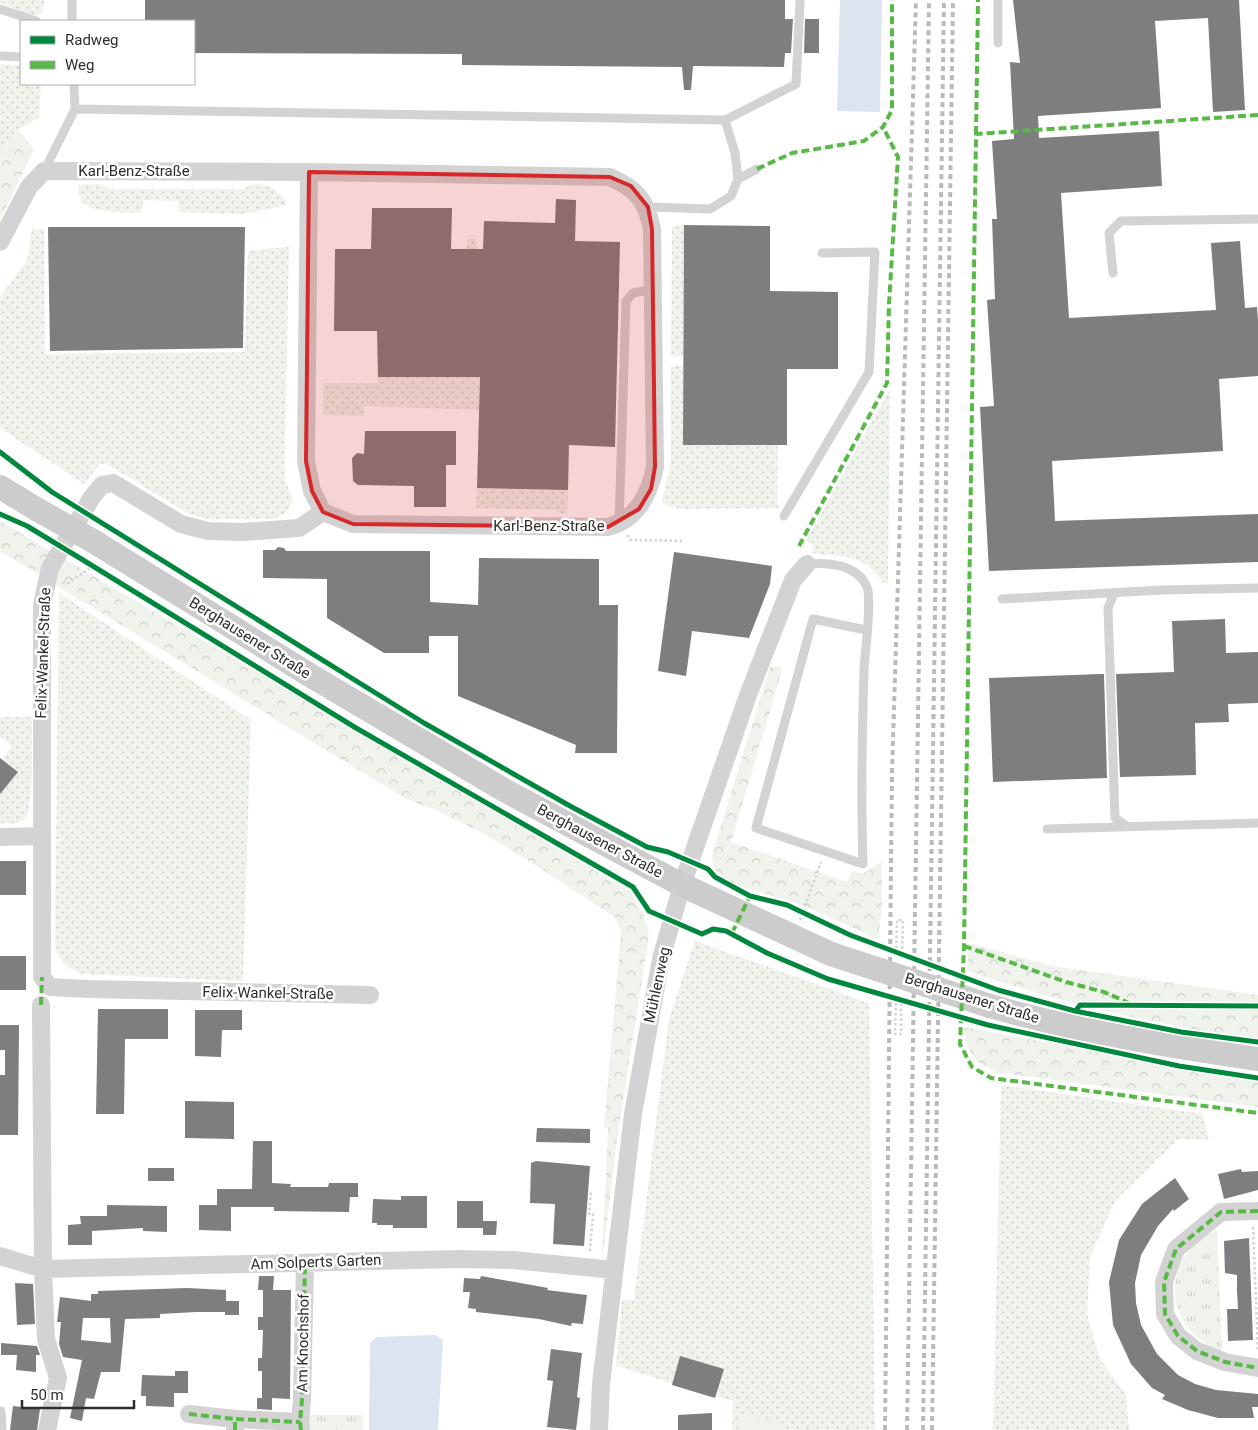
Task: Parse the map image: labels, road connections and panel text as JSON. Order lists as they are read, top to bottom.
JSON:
{
  "streets": {
    "main road": ["Berghausener Straße"],
    "street": [
      "Karl-Benz-Straße",
      "Felix-Wankel-Straße",
      "Mühlenweg",
      "Am Solperts Garten",
      "Am Knochshof"
    ]
  },
  "crossings": [
    ["Karl-Benz-Straße", "Felix-Wankel-Straße"],
    ["Berghausener Straße", "Mühlenweg"],
    ["Mühlenweg", "Am Solperts Garten"],
    ["Am Solperts Garten", "Am Knochshof"]
  ],
  "legend": ["Radweg", "Weg"],
  "scale_bar": "50 m"
}
